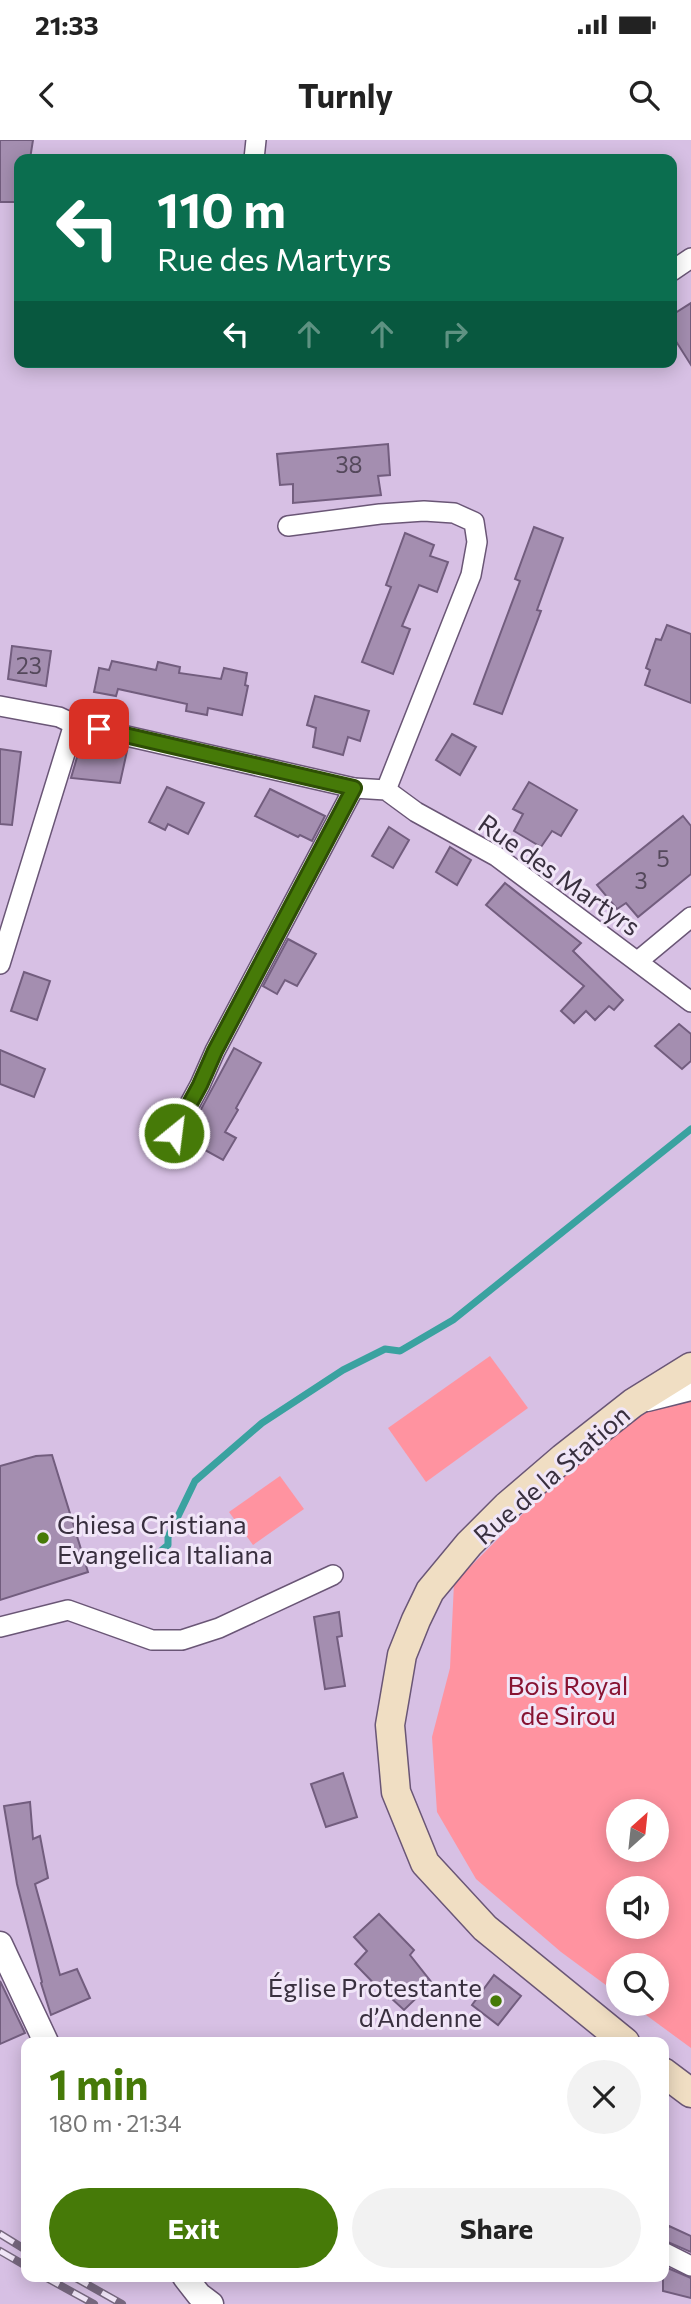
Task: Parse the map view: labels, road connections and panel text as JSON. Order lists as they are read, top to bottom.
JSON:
{
  "streets": {
    "main road": ["Rue de la Station"],
    "street": ["Rue des Martyrs"]
  },
  "parks": ["Bois Royal de Sirou"],
  "places": ["Chiesa Cristiana Evangelica Italiana", "Église Protestante d’Andenne"],
  "house_numbers": [
    "38",
    "23",
    "5",
    "3"
  ],
  "north": "top right",
  "page": {
    "status": "21:33",
    "header": "Turnly",
    "turn": ["110 m", "Rue des Martyrs"],
    "heading": ["1 min", "180 m · 21:34"],
    "buttons": ["Exit", "Share"]
  }
}
